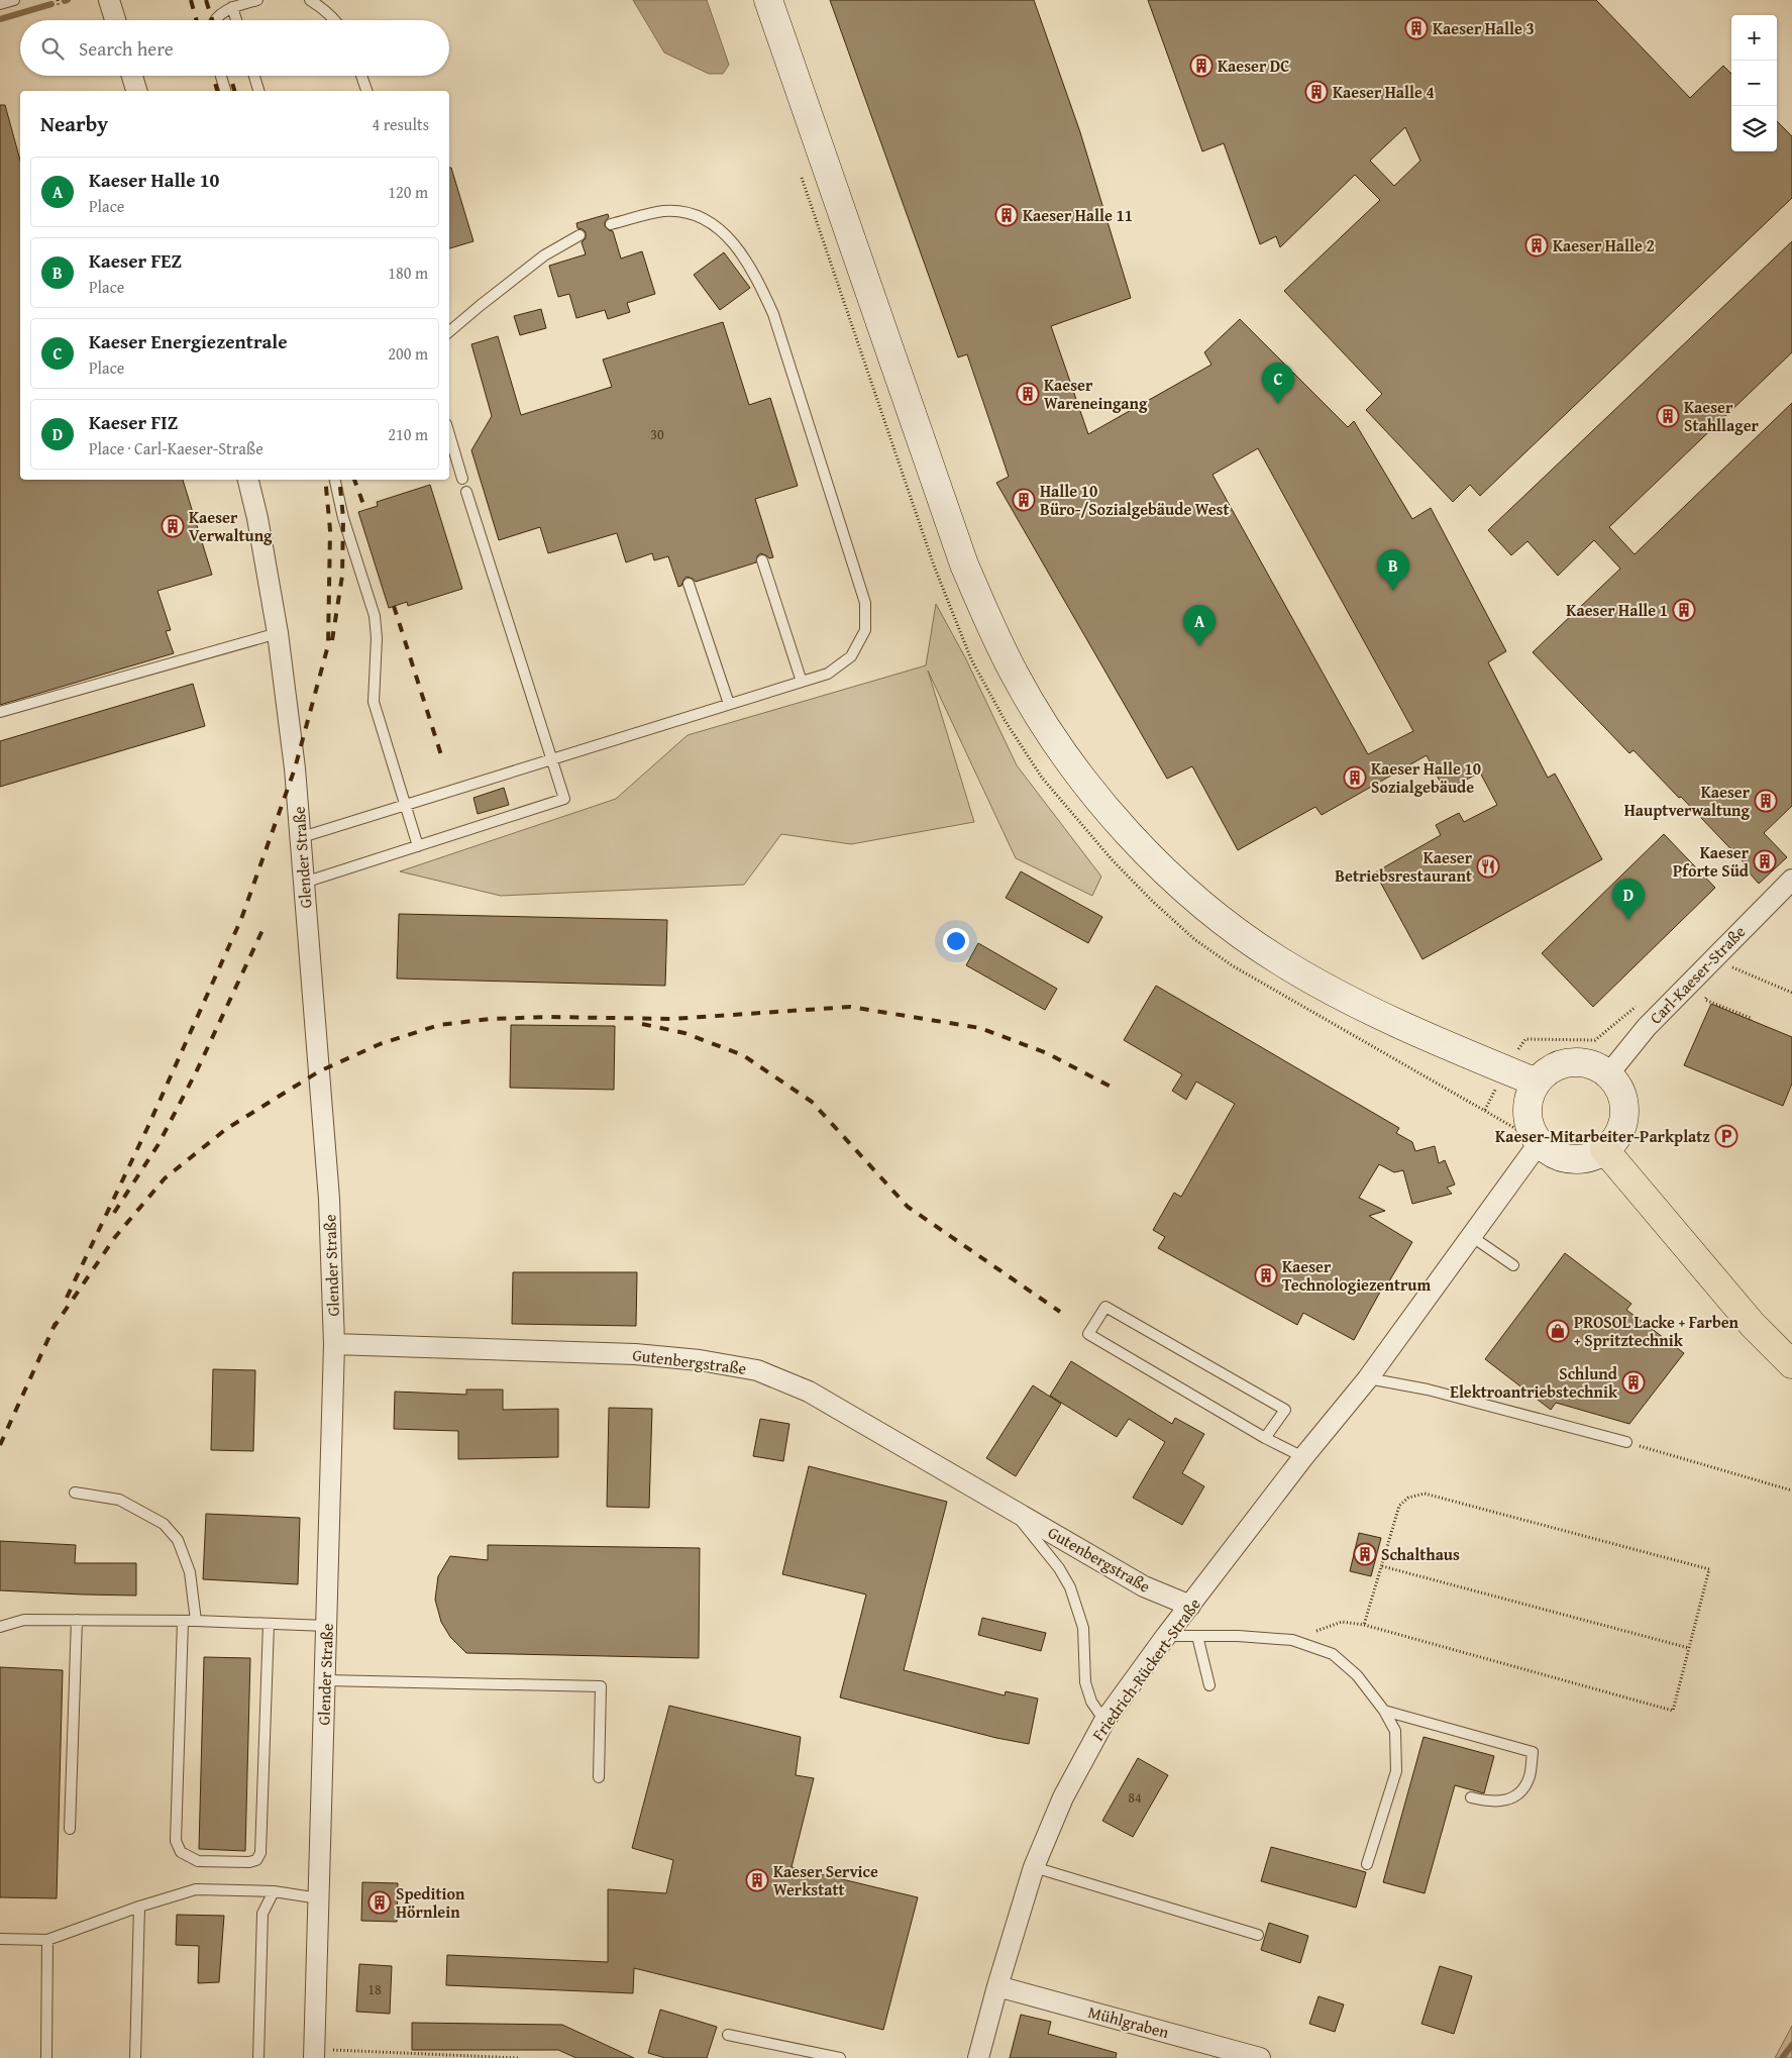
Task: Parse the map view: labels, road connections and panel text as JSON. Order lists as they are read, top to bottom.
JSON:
{
  "streets": {
    "street": [
      "Glender Straße",
      "Carl-Kaeser-Straße",
      "Gutenbergstraße",
      "Friedrich-Rückert-Straße",
      "Mühlgraben"
    ]
  },
  "crossings": [
    ["Glender Straße", "Gutenbergstraße"],
    ["Carl-Kaeser-Straße", "Friedrich-Rückert-Straße"],
    ["Gutenbergstraße", "Friedrich-Rückert-Straße"],
    ["Friedrich-Rückert-Straße", "Mühlgraben"]
  ],
  "places": {
    "building": [
      "Kaeser Halle 3",
      "Kaeser DC",
      "Kaeser Halle 4",
      "Kaeser Halle 11",
      "Kaeser Halle 2",
      "Kaeser Wareneingang",
      "Kaeser Stahllager",
      "Halle 10 Büro-/Sozialgebäude West",
      "Kaeser Verwaltung",
      "Kaeser Halle 1",
      "Kaeser Halle 10 Sozialgebäude",
      "Kaeser Hauptverwaltung",
      "Kaeser Pforte Süd",
      "Kaeser Technologiezentrum",
      "Schlund Elektroantriebstechnik",
      "Schalthaus",
      "Kaeser Service Werkstatt",
      "Spedition Hörnlein"
    ],
    "restaurant": ["Kaeser Betriebsrestaurant"],
    "parking": ["Kaeser-Mitarbeiter-Parkplatz"],
    "shop": ["PROSOL Lacke + Farben + Spritztechnik"]
  },
  "house_numbers": ["30", "84", "18"],
  "page": {
    "map_buttons": ["+", "−"],
    "search": "Search here",
    "heading": ["Nearby", "4 results"],
    "list": [
      {
        "mark": "A",
        "name": "Kaeser Halle 10",
        "note": "Place",
        "value": "120 m"
      },
      {
        "mark": "B",
        "name": "Kaeser FEZ",
        "note": "Place",
        "value": "180 m"
      },
      {
        "mark": "C",
        "name": "Kaeser Energiezentrale",
        "note": "Place",
        "value": "200 m"
      },
      {
        "mark": "D",
        "name": "Kaeser FIZ",
        "note": "Place · Carl-Kaeser-Straße",
        "value": "210 m"
      }
    ],
    "pins": [
      "C",
      "B",
      "A",
      "D"
    ]
  }
}
